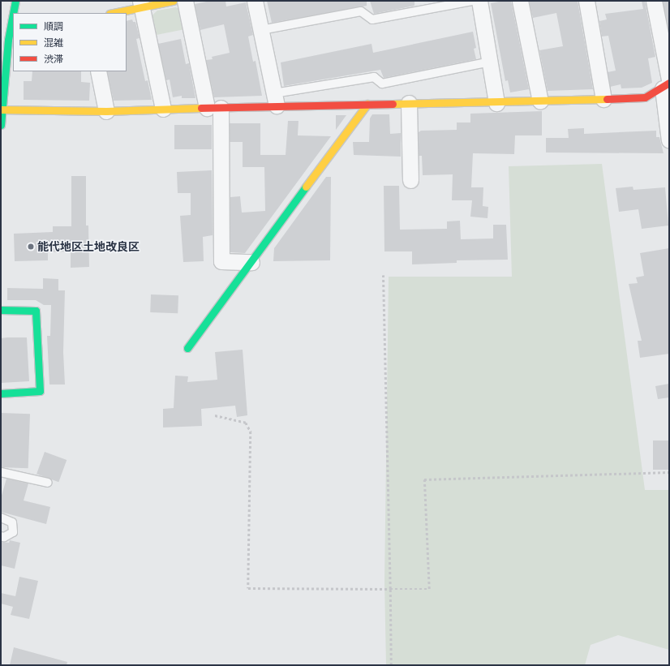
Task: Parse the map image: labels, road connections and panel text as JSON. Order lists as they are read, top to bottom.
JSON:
{
  "places": ["能代地区土地改良区"],
  "legend": ["順調", "混雑", "渋滞"]
}
